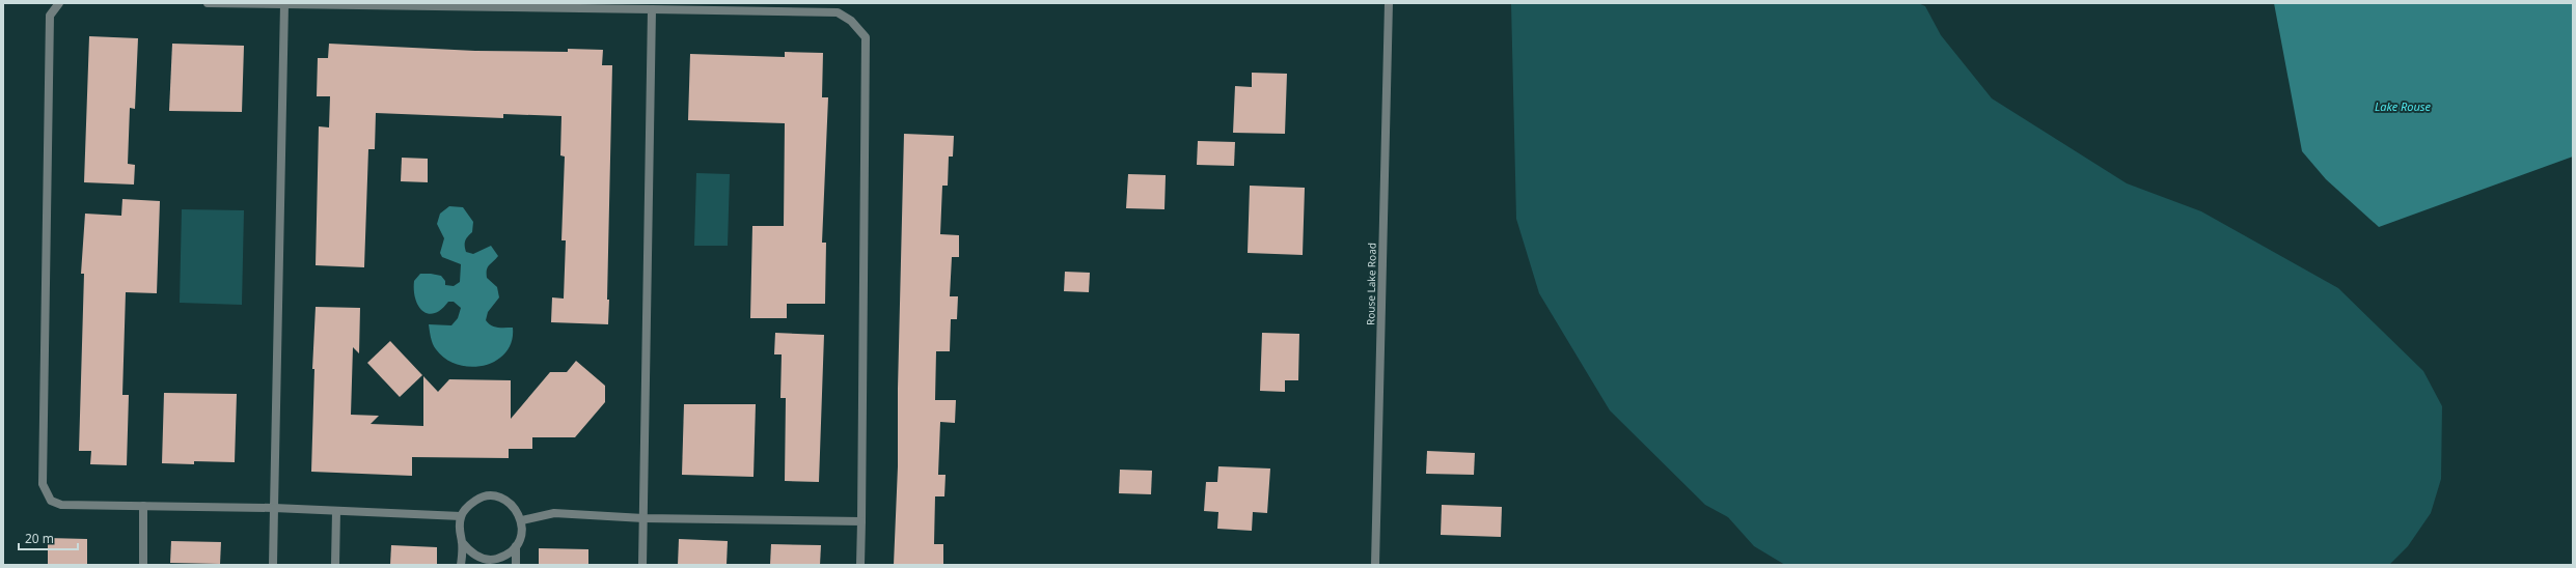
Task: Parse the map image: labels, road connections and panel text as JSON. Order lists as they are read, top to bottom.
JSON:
{
  "streets": {
    "street": ["Rouse Lake Road"]
  },
  "water": ["Lake Rouse"],
  "scale_bar": "20 m"
}
